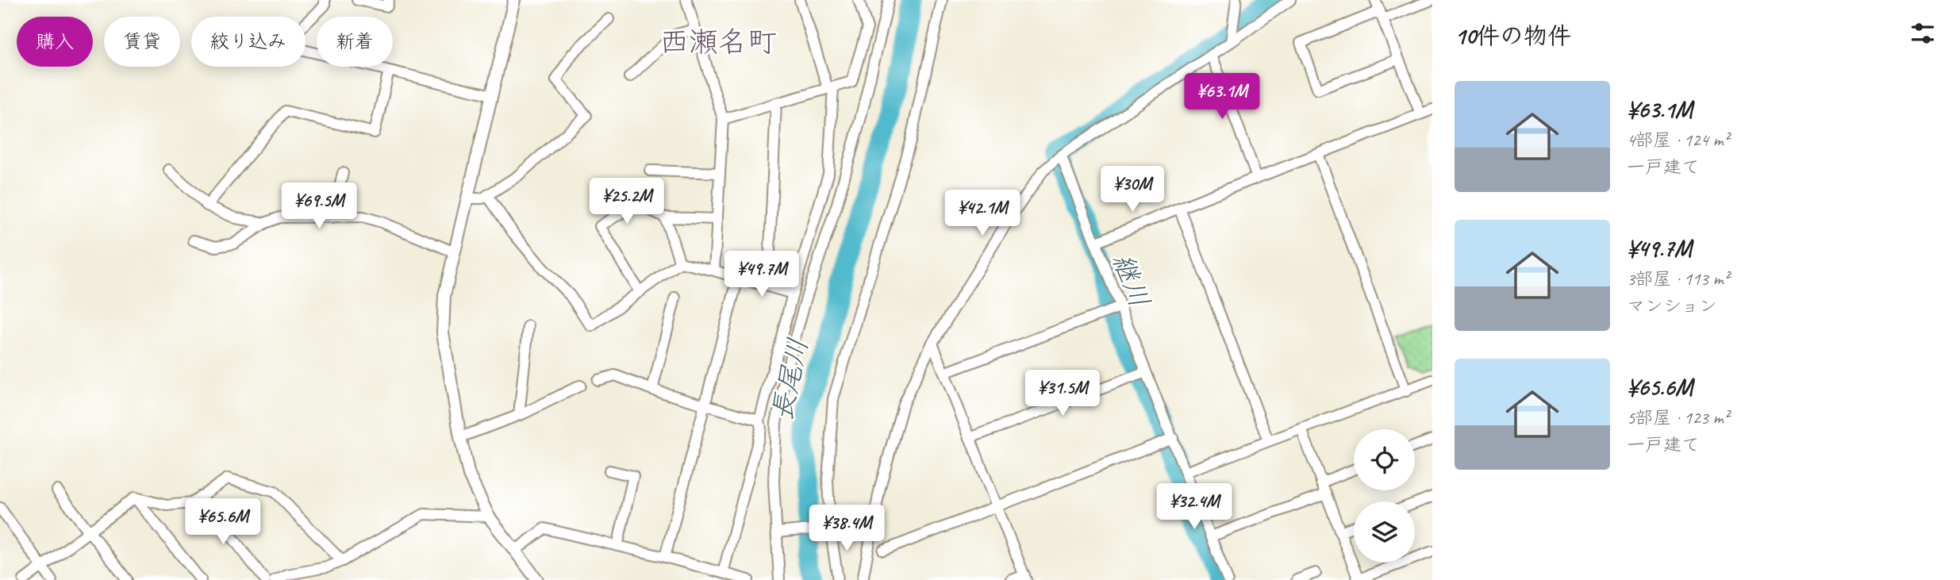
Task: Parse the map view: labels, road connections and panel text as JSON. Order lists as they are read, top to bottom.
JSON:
{
  "districts": ["西瀬名町"],
  "water": ["継川", "長尾川"],
  "page": {
    "heading": "10件の物件",
    "chip": [
      "購入",
      "賃貸",
      "絞り込み",
      "新着"
    ],
    "list": [
      {
        "name": "¥63.1M",
        "note": "4部屋 · 124 m² · 一戸建て"
      },
      {
        "name": "¥49.7M",
        "note": "3部屋 · 113 m² · マンション"
      },
      {
        "name": "¥65.6M",
        "note": "5部屋 · 123 m² · 一戸建て"
      }
    ],
    "price": [
      "¥63.1M",
      "¥30M",
      "¥25.2M",
      "¥69.5M",
      "¥42.1M",
      "¥49.7M",
      "¥31.5M",
      "¥32.4M",
      "¥65.6M",
      "¥38.4M"
    ]
  }
}
